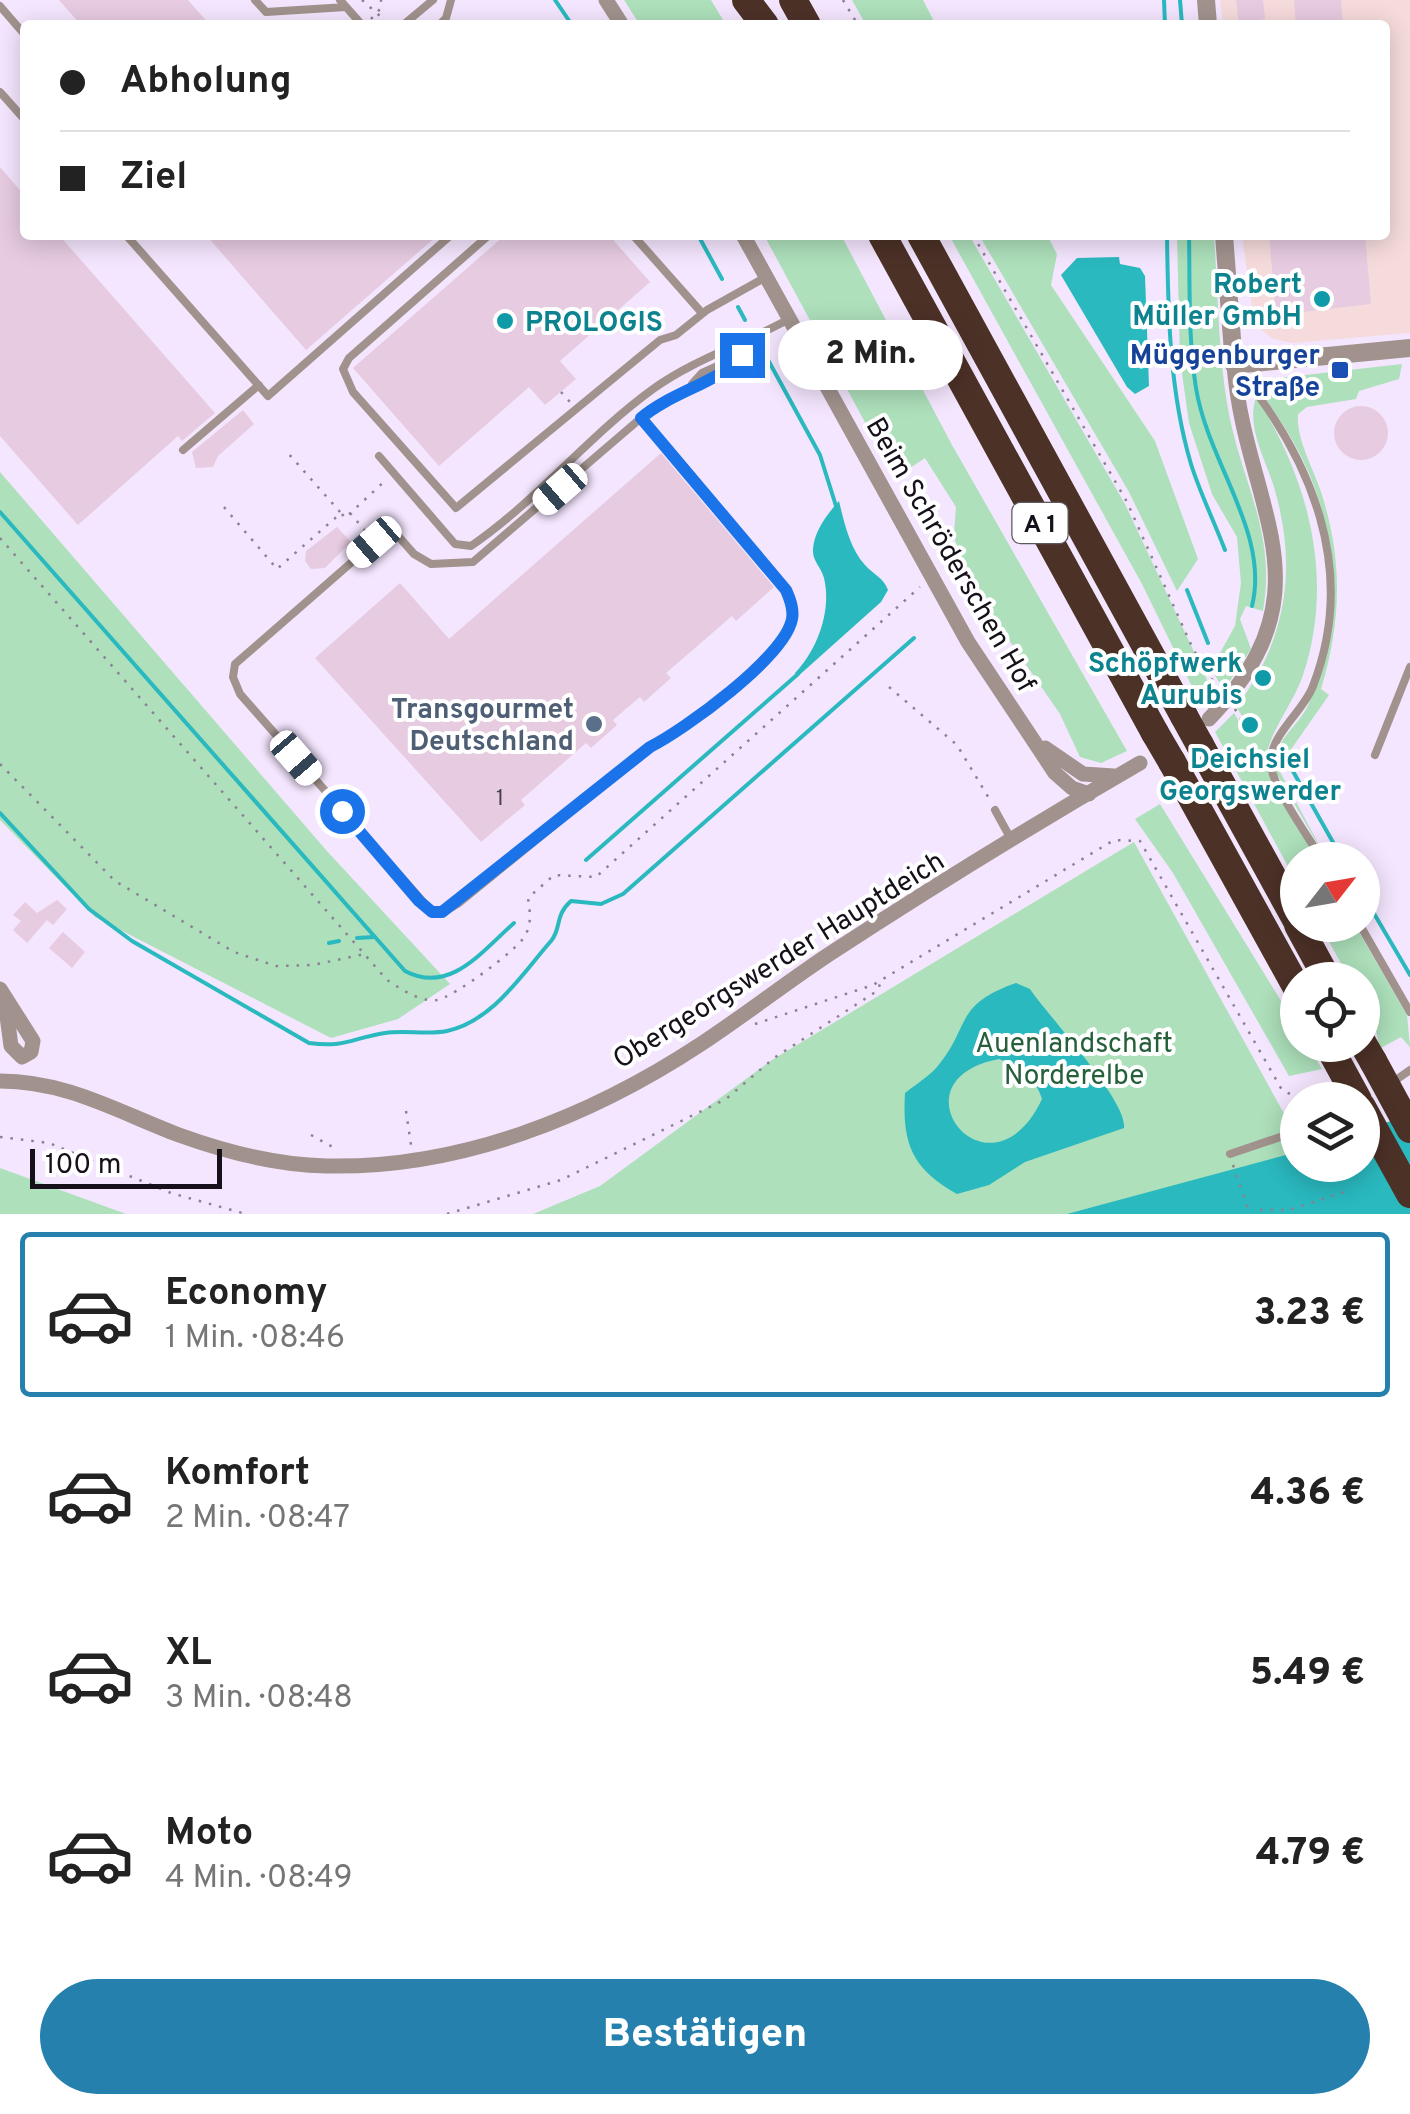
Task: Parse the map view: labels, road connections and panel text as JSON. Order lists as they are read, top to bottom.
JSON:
{
  "streets": {
    "highway": ["A 1"],
    "street": ["Beim Schröderschen Hof", "Obergeorgswerder Hauptdeich"]
  },
  "crossings": [
    ["Beim Schröderschen Hof", "Obergeorgswerder Hauptdeich"]
  ],
  "parks": ["Auenlandschaft Norderelbe"],
  "places": {
    "other": [
      "Robert Müller GmbH",
      "PROLOGIS",
      "Schöpfwerk Aurubis",
      "Transgourmet Deutschland",
      "Deichsiel Georgswerder"
    ],
    "transit": ["Müggenburger Straße"]
  },
  "house_numbers": ["1"],
  "scale_bar": "100 m",
  "north": "top right",
  "page": {
    "banner": ["Abholung", "Ziel"],
    "bubble": "2 Min.",
    "scale": "100 m",
    "list": [
      {
        "name": "Economy",
        "note": "1 Min. · 08:46",
        "value": "3.23 €"
      },
      {
        "name": "Komfort",
        "note": "2 Min. · 08:47",
        "value": "4.36 €"
      },
      {
        "name": "XL",
        "note": "3 Min. · 08:48",
        "value": "5.49 €"
      },
      {
        "name": "Moto",
        "note": "4 Min. · 08:49",
        "value": "4.79 €"
      }
    ],
    "buttons": "Bestätigen"
  }
}
